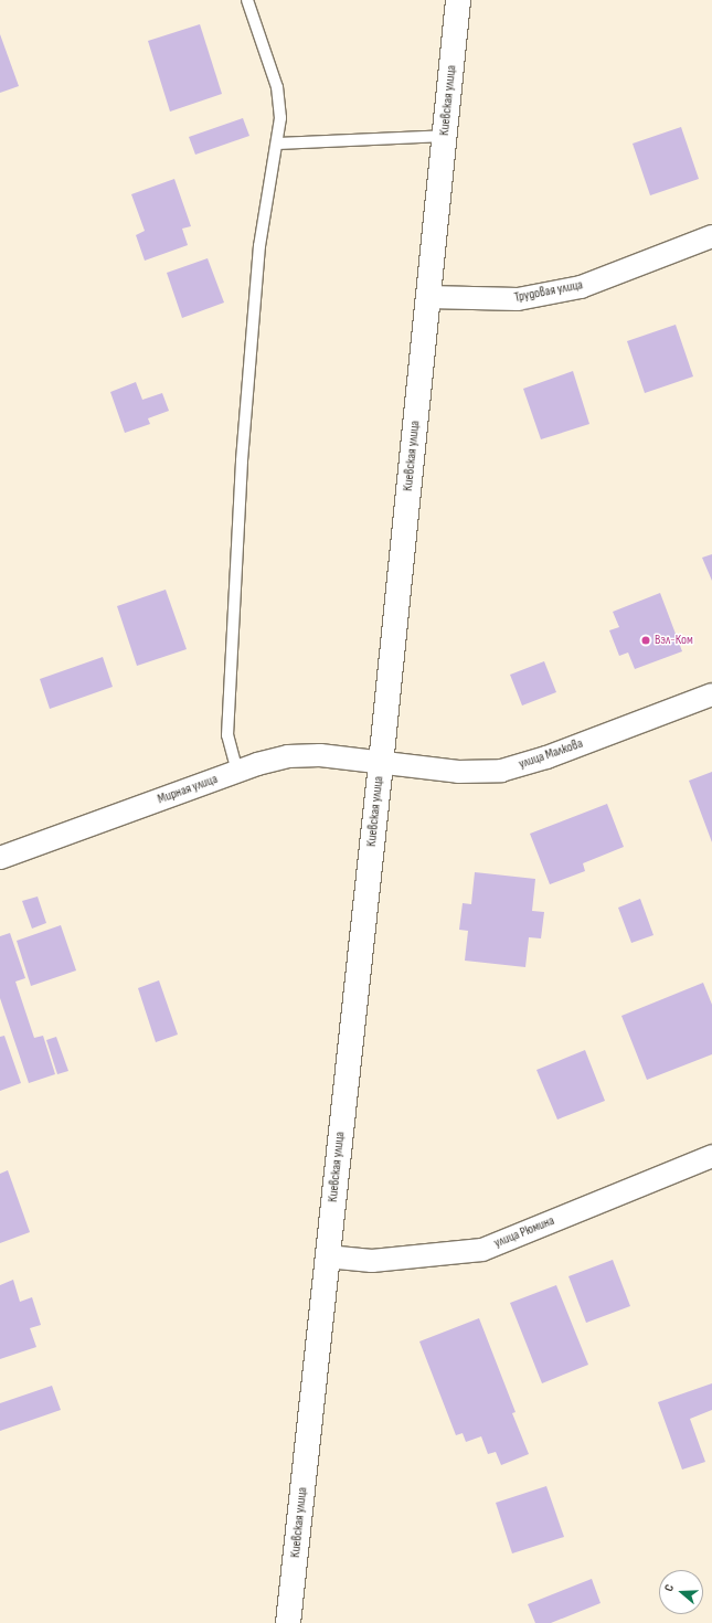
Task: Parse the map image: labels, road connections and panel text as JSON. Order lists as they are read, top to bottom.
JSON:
{
  "streets": {
    "main road": ["Киевская улица"],
    "street": [
      "Трудовая улица",
      "улица Малкова",
      "Мирная улица",
      "улица Рюмина"
    ]
  },
  "crossings": [
    ["Киевская улица", "Трудовая улица"],
    ["Киевская улица", "улица Малкова"],
    ["Киевская улица", "Мирная улица"],
    ["Киевская улица", "улица Рюмина"],
    ["улица Малкова", "Мирная улица"]
  ],
  "places": ["Вэл-Ком"],
  "north": "left"
}
